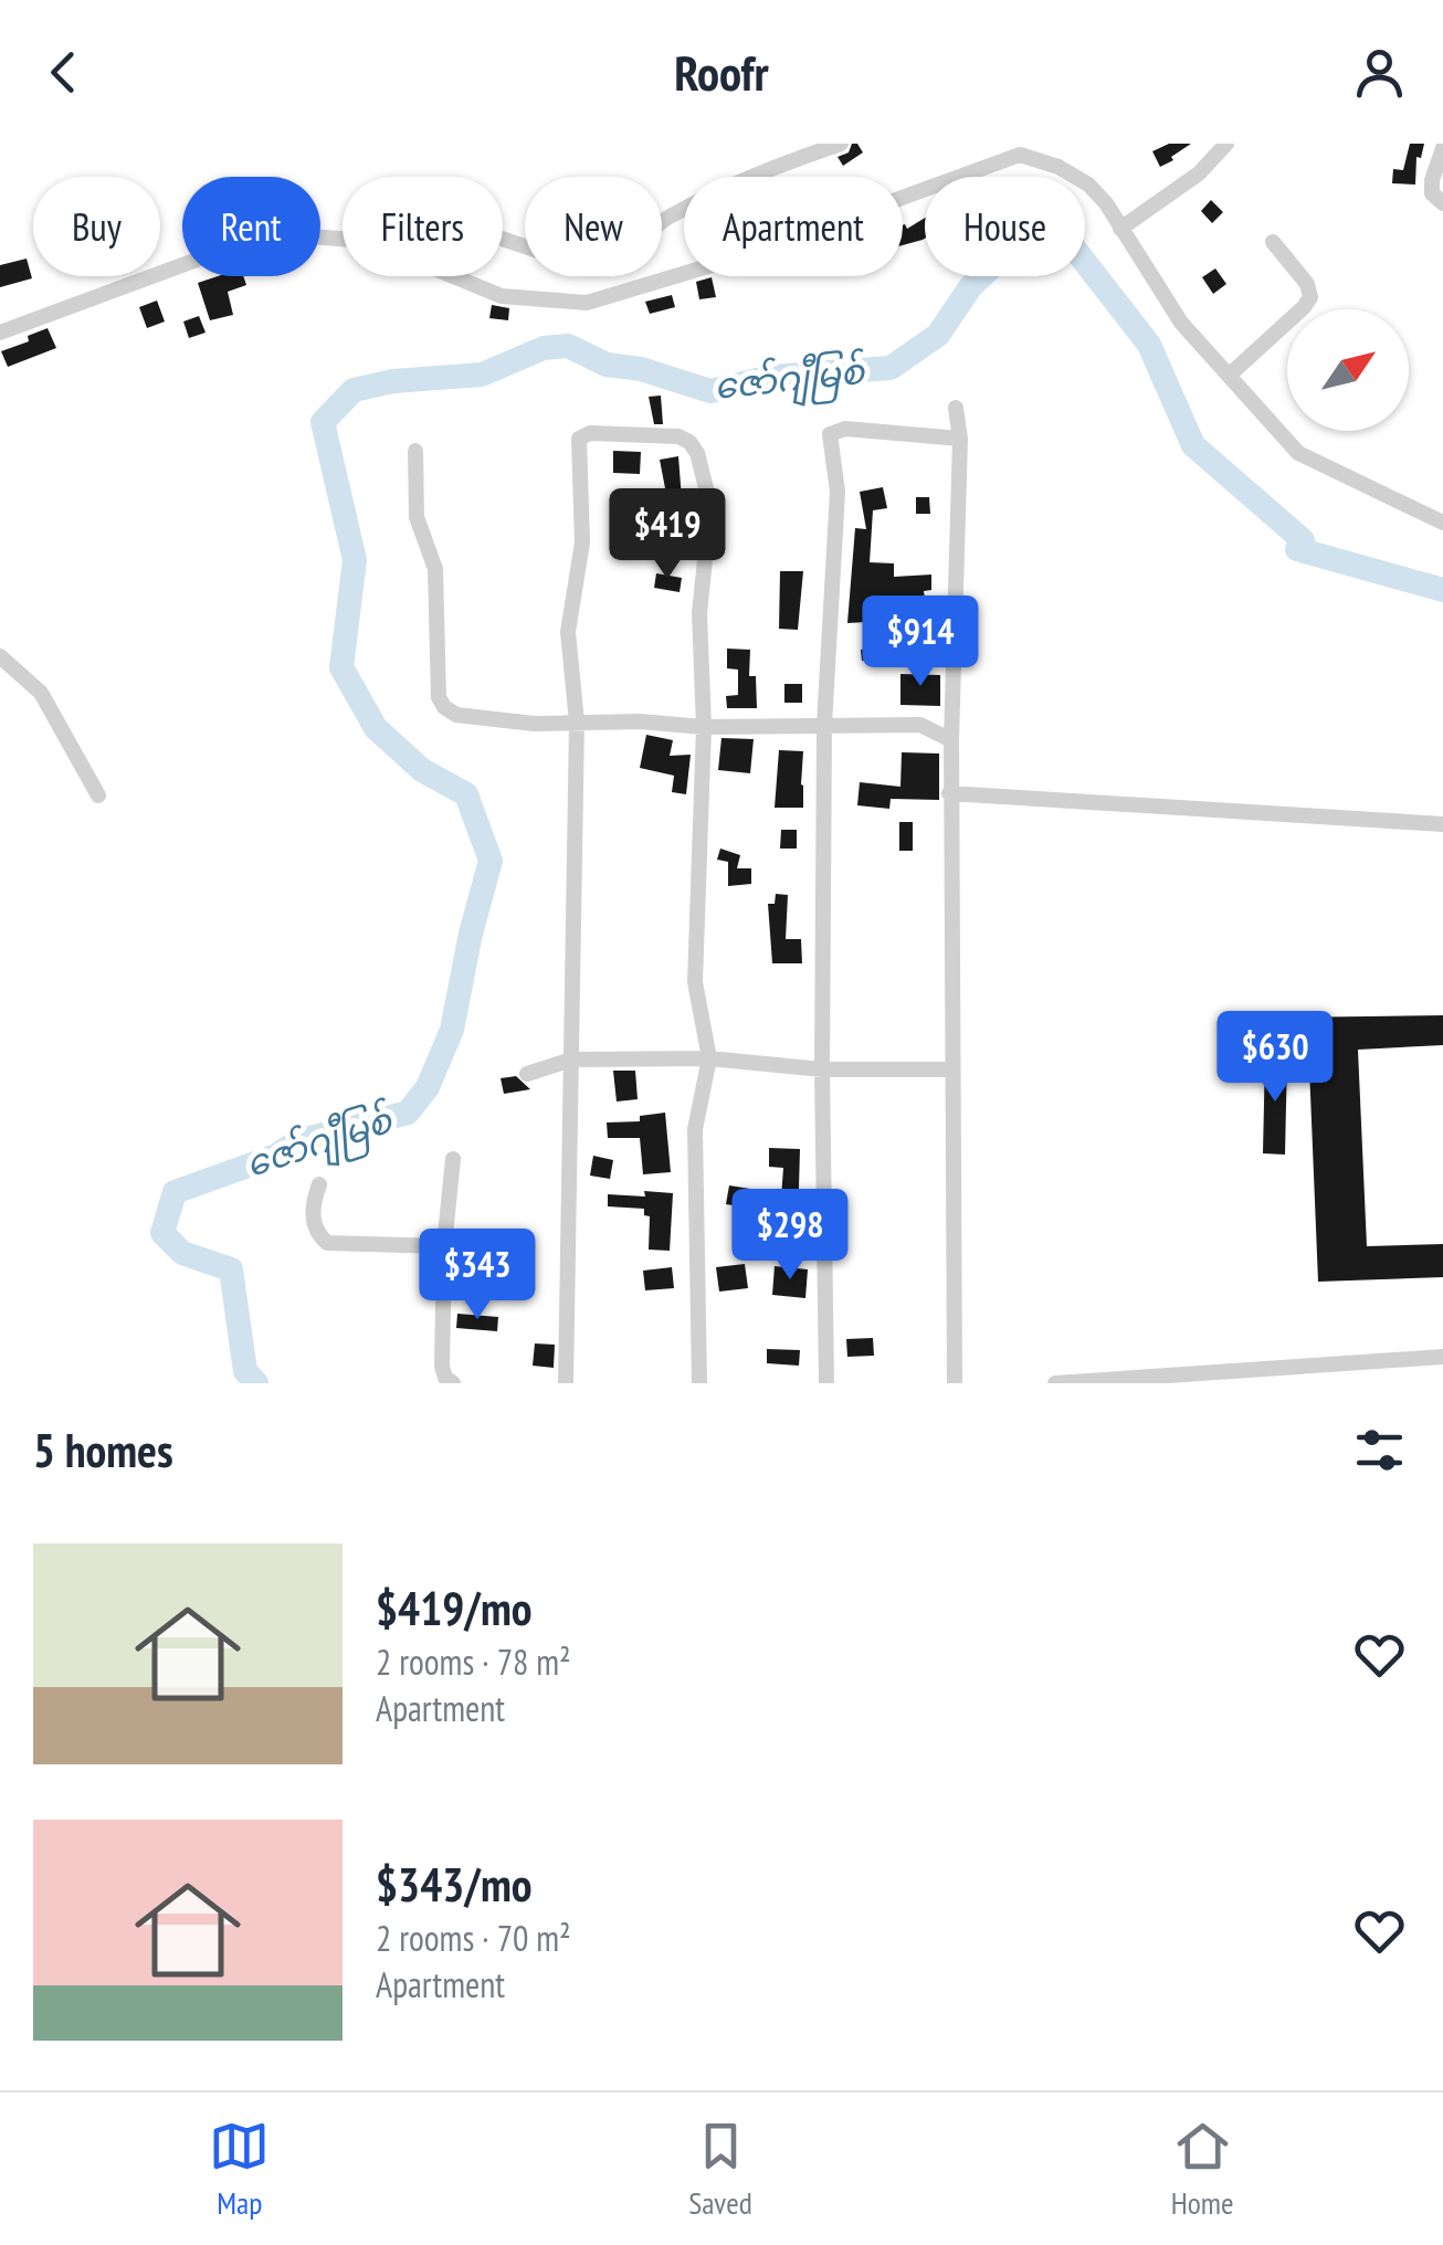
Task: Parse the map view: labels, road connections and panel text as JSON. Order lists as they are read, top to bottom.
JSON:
{
  "water": ["ဇော်ဂျီမြစ်"],
  "north": "top right",
  "page": {
    "header": "Roofr",
    "chip": [
      "Buy",
      "Rent",
      "Filters",
      "New",
      "Apartment",
      "House"
    ],
    "price": [
      "$419",
      "$914",
      "$630",
      "$298",
      "$343"
    ],
    "heading": "5 homes",
    "list": [
      {
        "name": "$419/mo",
        "note": "2 rooms · 78 m² · Apartment"
      },
      {
        "name": "$343/mo",
        "note": "2 rooms · 70 m² · Apartment"
      }
    ],
    "tabs": ["Map", "Saved", "Home"]
  }
}
